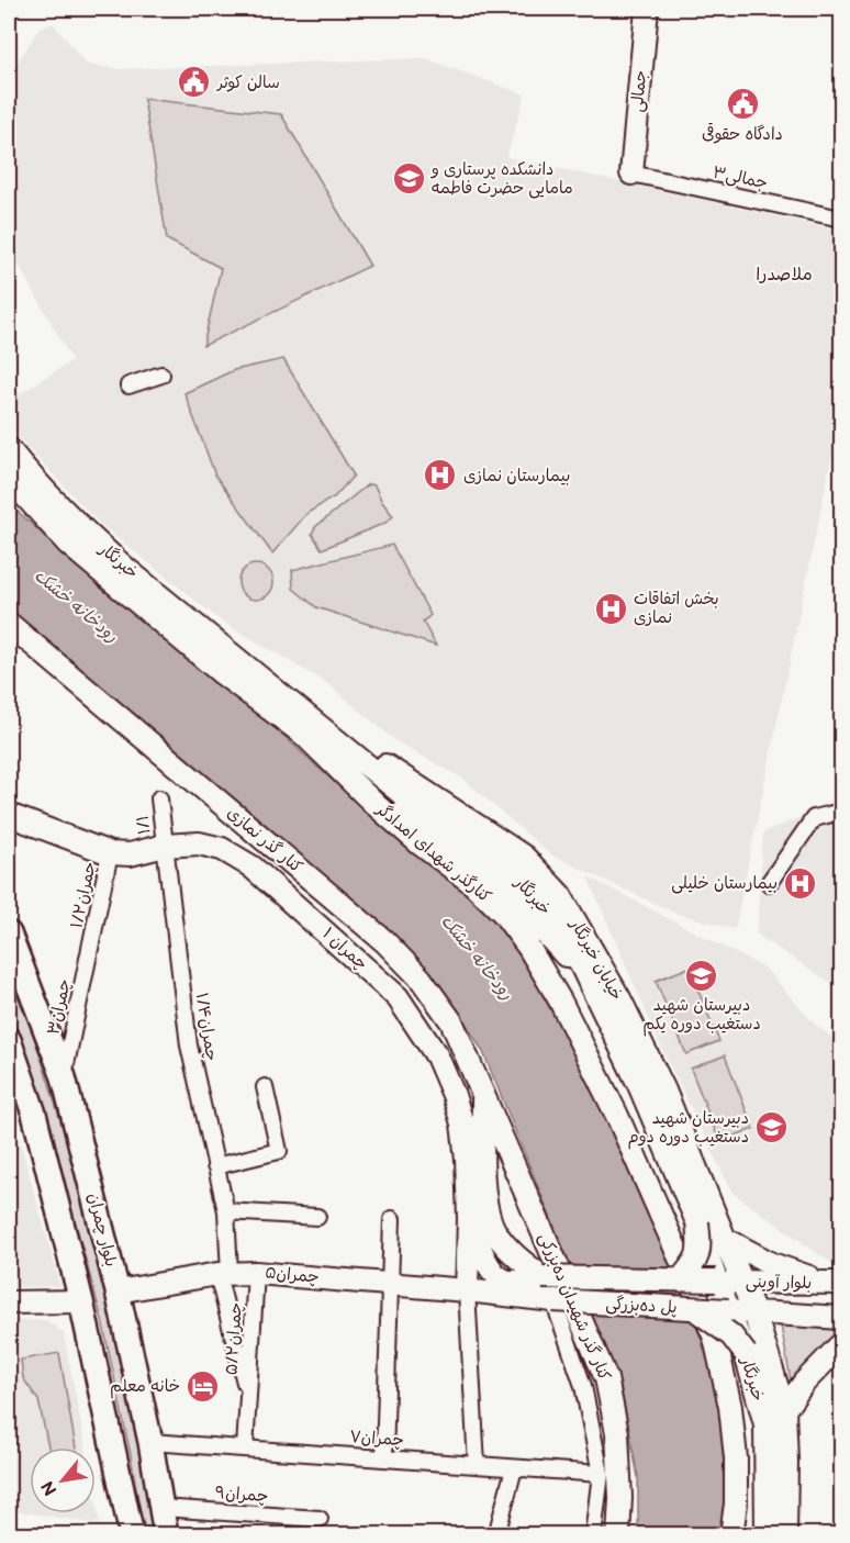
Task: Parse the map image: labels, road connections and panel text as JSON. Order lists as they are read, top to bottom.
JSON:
{
  "streets": {
    "main road": [
      "جمالی",
      "خبرنگار",
      "کنار گذر نمازی",
      "کنارگذر شهدای امدادگر",
      "چمران ۱",
      "خیابان خبرنگار",
      "بلوار چمران",
      "چمران۵",
      "بلوار آوینی",
      "پل ده‌بزرگی",
      "کنار گذر شهیدان ده‌بزرکی"
    ],
    "street": [
      "جمالی۳",
      "۱/۱",
      "چمران۱/۲",
      "چمران۳",
      "چمران۱/۴",
      "چمران۵/۲",
      "چمران۷",
      "چمران۹"
    ]
  },
  "crossings": [
    ["جمالی", "جمالی۳"],
    ["خبرنگار", "خیابان خبرنگار"],
    ["خبرنگار", "بلوار آوینی"],
    ["خبرنگار", "پل ده‌بزرگی"],
    ["۱/۱", "چمران ۱"],
    ["۱/۱", "چمران۱/۴"],
    ["کنار گذر نمازی", "کنار گذر شهیدان ده‌بزرکی"],
    ["چمران۱/۲", "چمران ۱"],
    ["چمران۱/۲", "چمران۳"],
    ["چمران ۱", "چمران۱/۴"],
    ["چمران ۱", "چمران۵"],
    ["چمران ۱", "پل ده‌بزرگی"],
    ["چمران۳", "بلوار چمران"],
    ["چمران۱/۴", "چمران۵/۲"],
    ["بلوار چمران", "چمران۵"],
    ["بلوار چمران", "چمران۷"],
    ["بلوار چمران", "چمران۹"],
    ["چمران۵", "پل ده‌بزرگی"],
    ["چمران۵", "چمران۵/۲"],
    ["بلوار آوینی", "پل ده‌بزرگی"]
  ],
  "districts": ["ملاصدرا"],
  "water": ["رودخانه خشک"],
  "places": {
    "public building": ["سالن کوثر", "دادگاه حقوقی"],
    "school or university": ["دانشکده پرستاری و مامایی حضرت فاطمه", "دبیرستان شهید دستغیب دوره یکم", "دبیرستان شهید دستغیب دوره دوم"],
    "hospital": ["بیمارستان نمازی", "بخش اتفاقات نمازی", "بیمارستان خلیلی"],
    "hotel": ["خانه معلم"]
  },
  "north": "bottom left"
}
